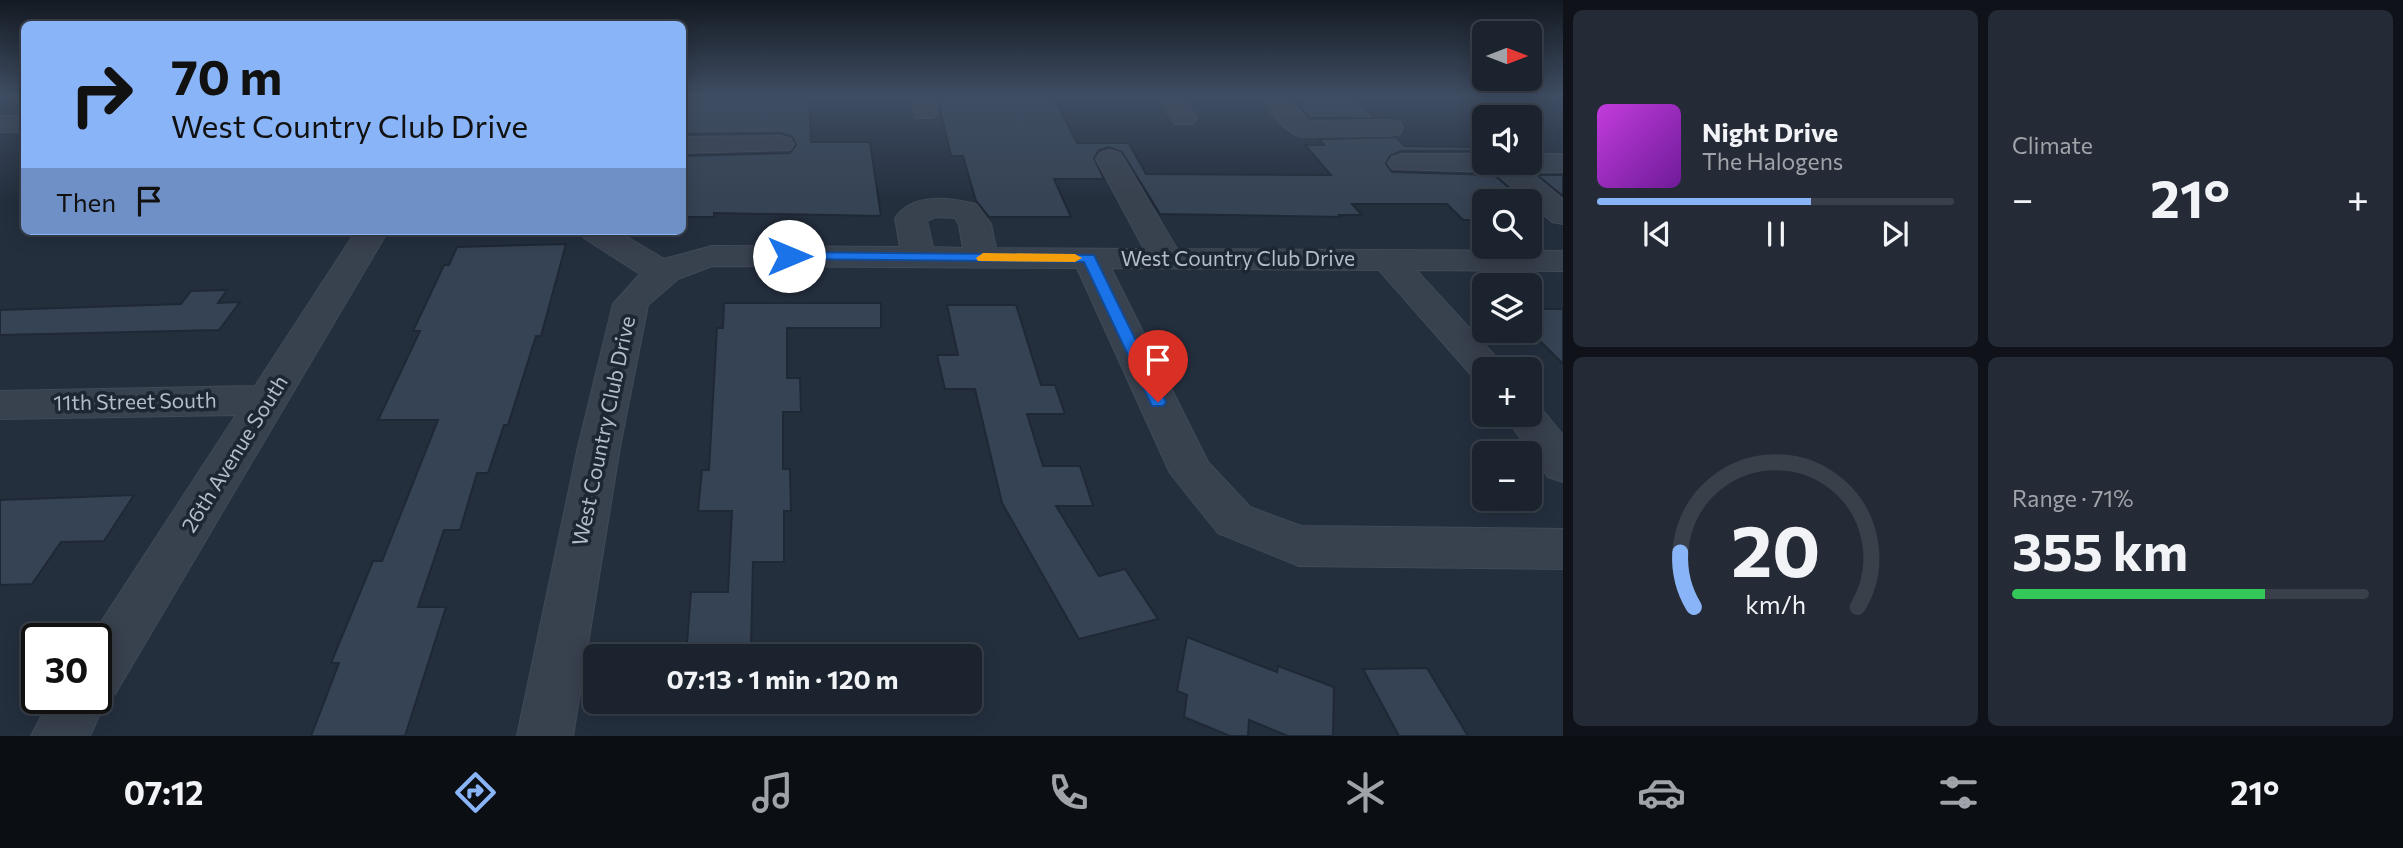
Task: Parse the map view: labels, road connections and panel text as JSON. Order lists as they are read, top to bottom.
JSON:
{
  "streets": {
    "street": ["West Country Club Drive", "11th Street South", "26th Avenue South"]
  },
  "crossings": [
    ["11th Street South", "26th Avenue South"]
  ],
  "north": "right",
  "page": {
    "tile": [
      "Climate",
      ["Range · 71%", "355 km"]
    ],
    "map_buttons": ["+", "−"],
    "turn": ["70 m", "West Country Club Drive"],
    "song": ["Night Drive", "The Halogens"],
    "then": "Then",
    "heat": ["−", "21°", "+"],
    "limit": "30",
    "trip": "07:13 · 1 min · 120 m",
    "tabs": ["07:12", "21°"],
    "gauge": ["20", "km/h"]
  }
}
